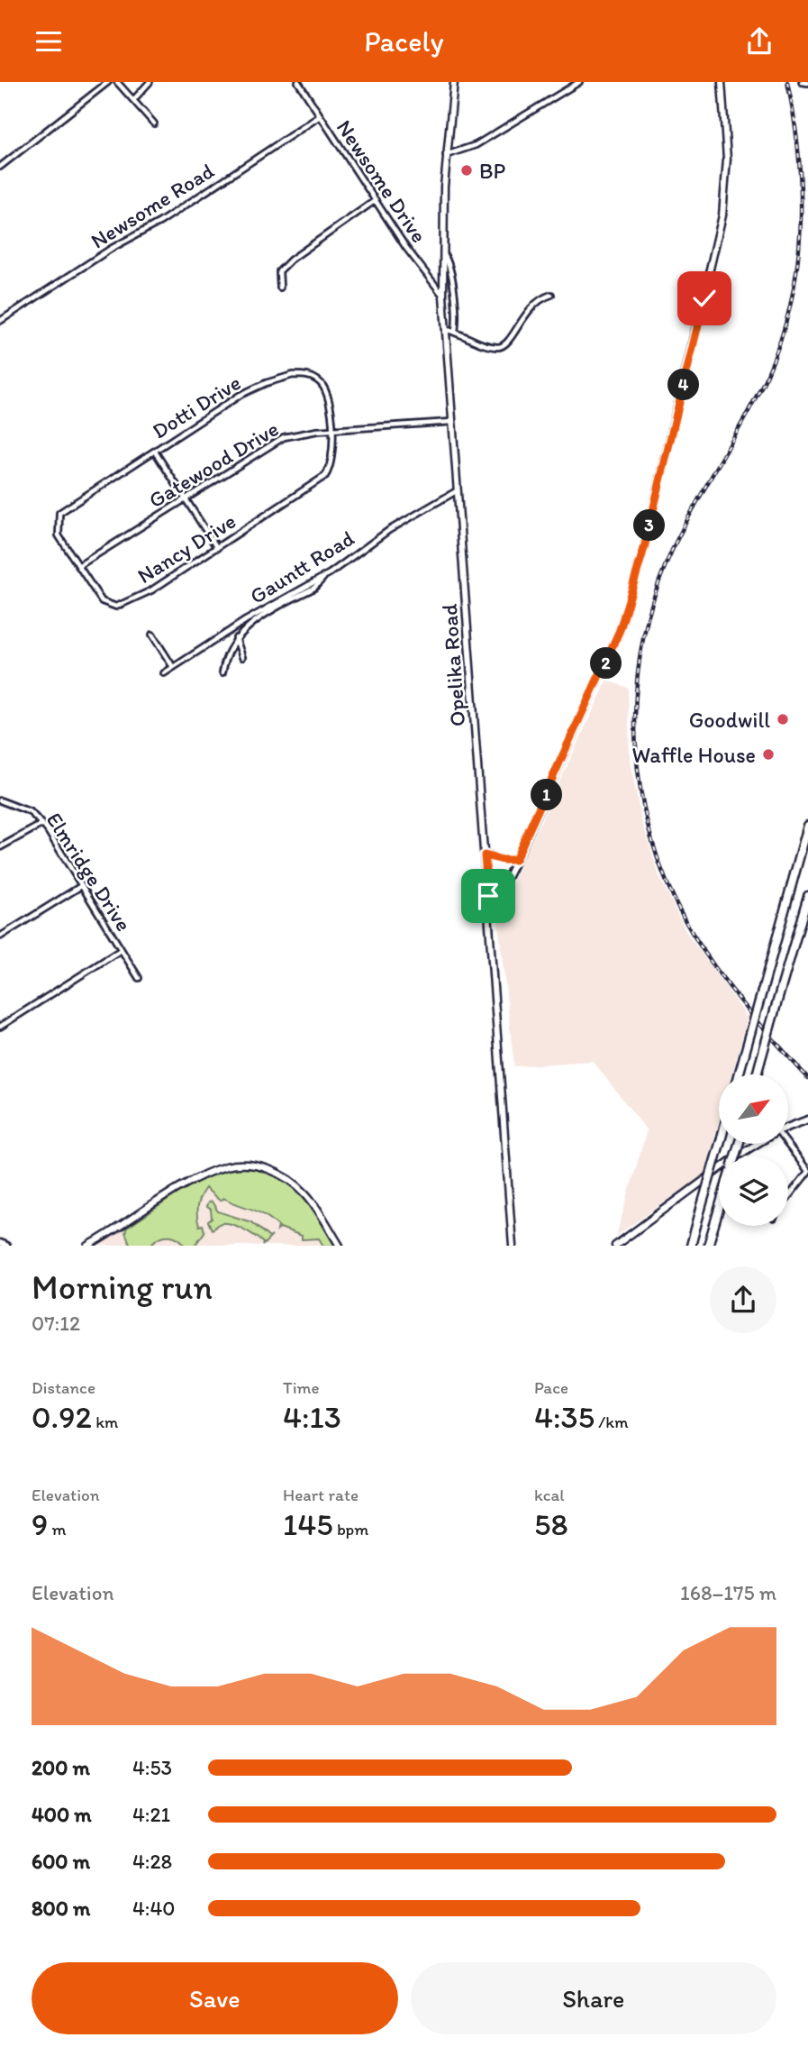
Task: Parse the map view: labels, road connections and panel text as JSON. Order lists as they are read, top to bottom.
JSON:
{
  "streets": {
    "street": [
      "Newsome Drive",
      "Newsome Road",
      "Dotti Drive",
      "Gatewood Drive",
      "Nancy Drive",
      "Gauntt Road",
      "Opelika Road",
      "Elmridge Drive"
    ]
  },
  "crossings": [
    ["Newsome Drive", "Newsome Road"],
    ["Newsome Drive", "Opelika Road"],
    ["Dotti Drive", "Gatewood Drive"],
    ["Dotti Drive", "Nancy Drive"],
    ["Gatewood Drive", "Nancy Drive"],
    ["Gatewood Drive", "Opelika Road"],
    ["Gauntt Road", "Opelika Road"]
  ],
  "places": ["BP", "Goodwill", "Waffle House"],
  "north": "top right",
  "page": {
    "header": "Pacely",
    "pins": [
      "4",
      "3",
      "2",
      "1"
    ],
    "heading": ["Morning run", "07:12"],
    "stats": [
      ["Distance", "0.92 km"],
      ["Time", "4:13"],
      ["Pace", "4:35 /km"],
      ["Elevation", "9 m"],
      ["Heart rate", "145 bpm"],
      ["kcal", "58"]
    ],
    "chart": ["Elevation", "168–175 m"],
    "list": [
      {
        "name": "200 m",
        "note": "4:53"
      },
      {
        "name": "400 m",
        "note": "4:21"
      },
      {
        "name": "600 m",
        "note": "4:28"
      },
      {
        "name": "800 m",
        "note": "4:40"
      }
    ],
    "buttons": ["Save", "Share"]
  }
}
